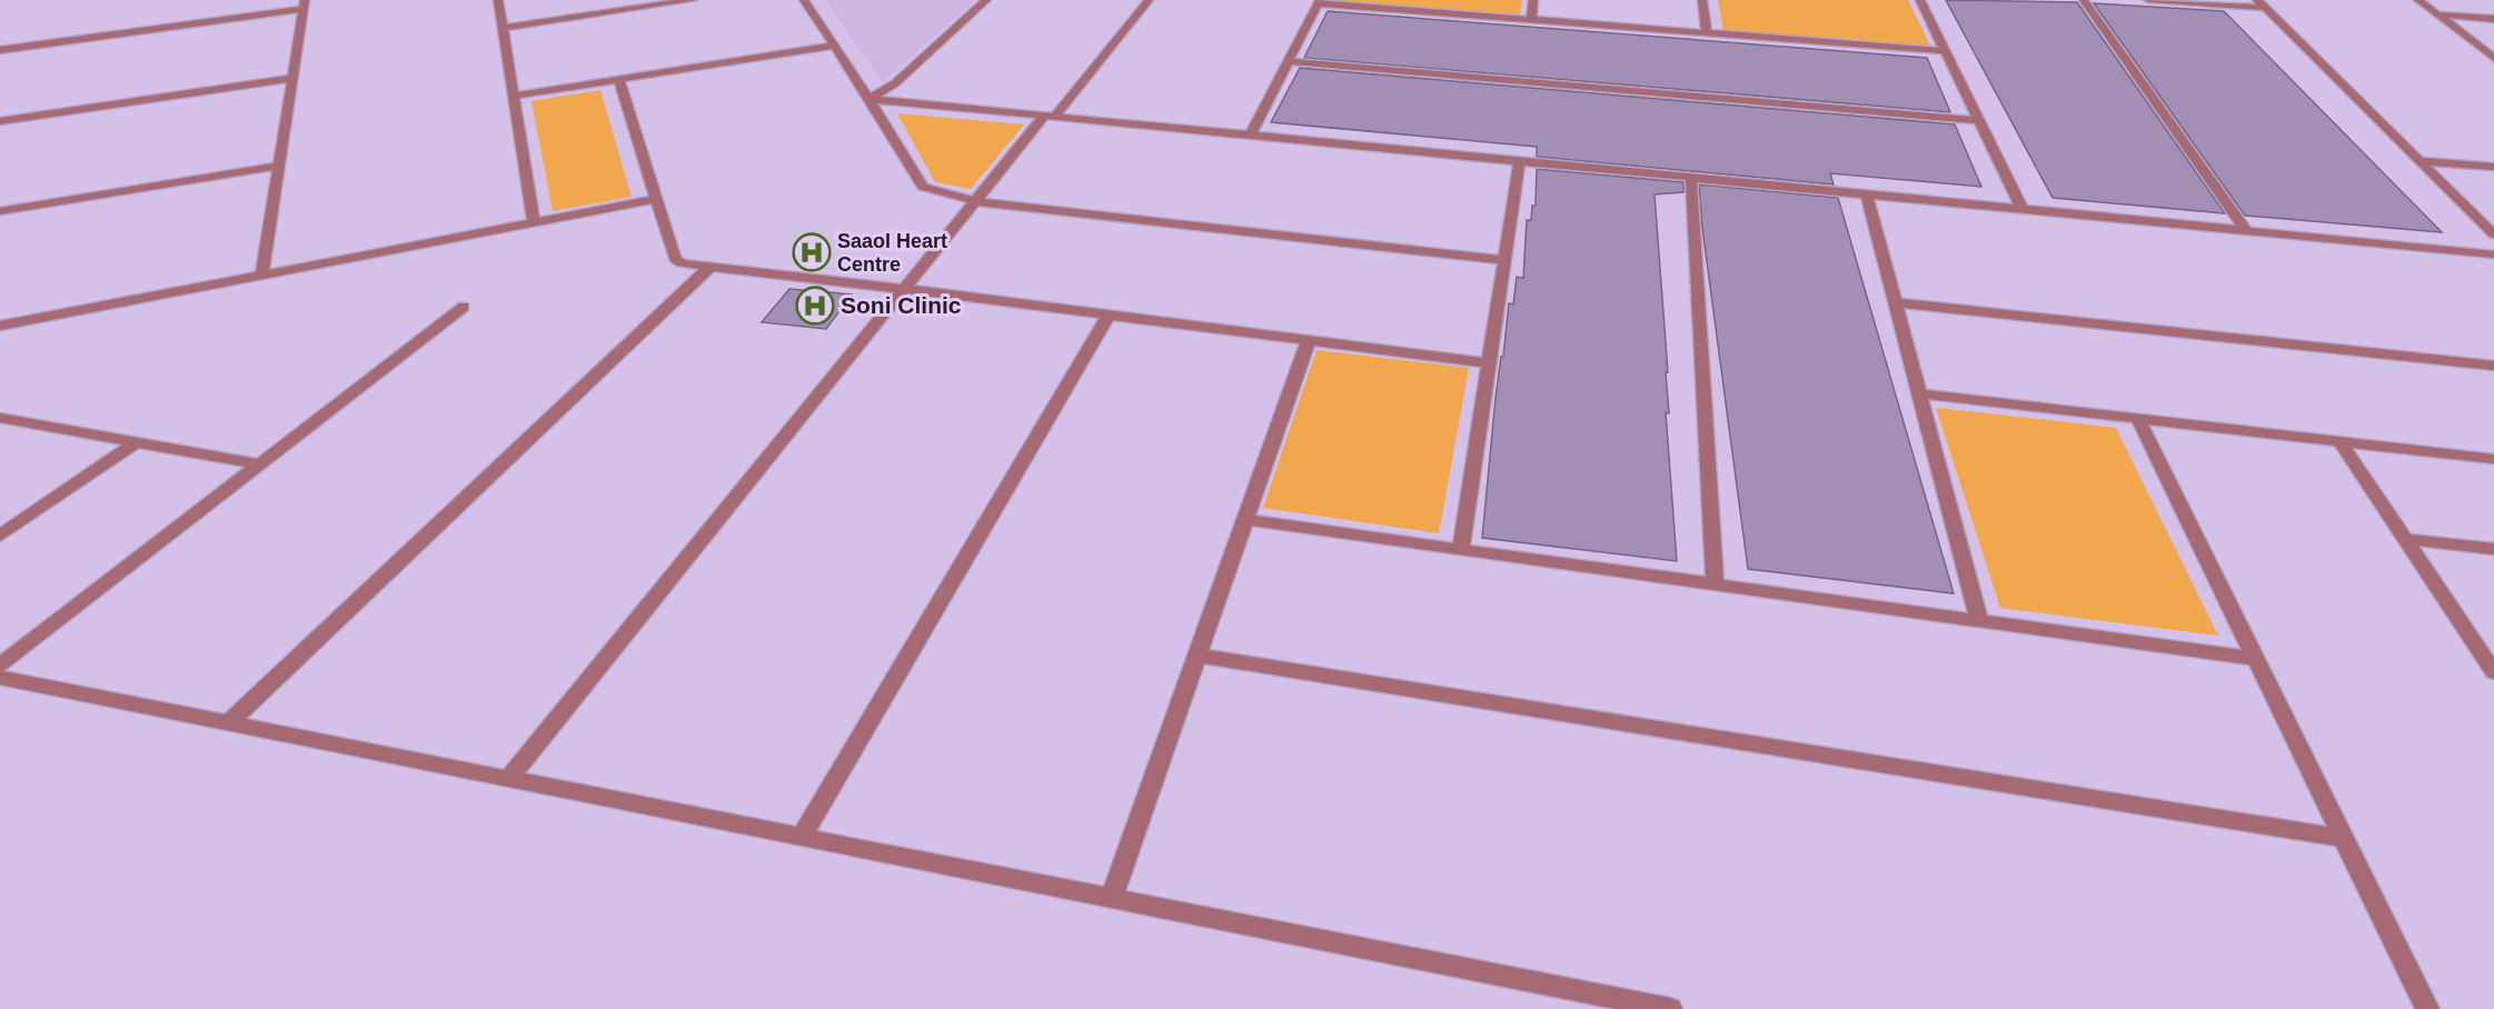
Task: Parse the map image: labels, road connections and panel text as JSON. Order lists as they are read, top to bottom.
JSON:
{
  "places": {
    "hospital": ["Saaol Heart Centre", "Soni Clinic"]
  }
}
